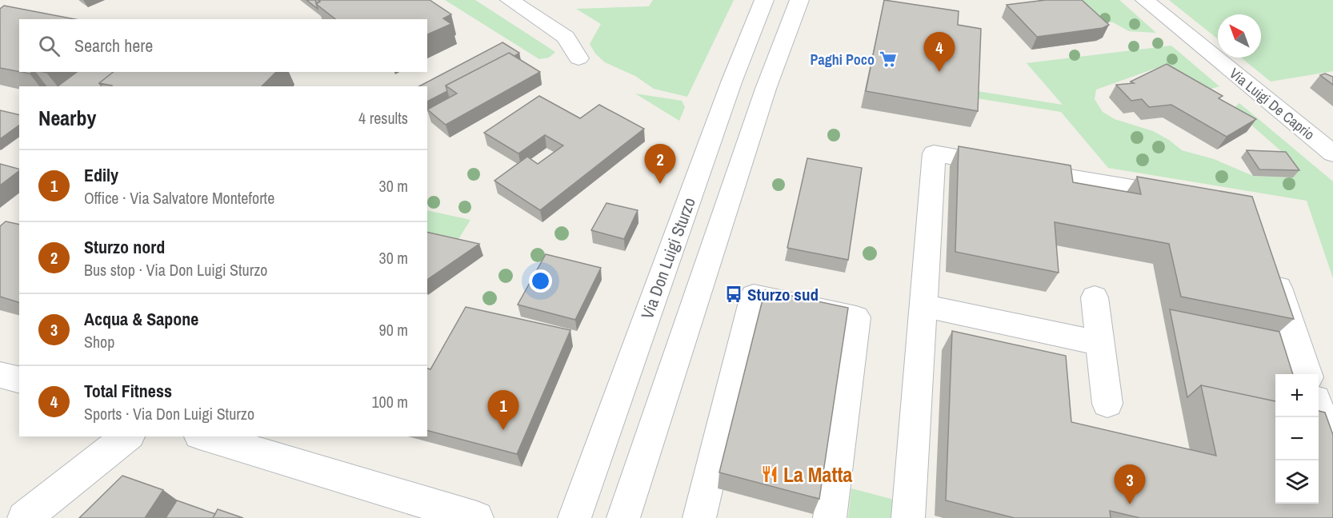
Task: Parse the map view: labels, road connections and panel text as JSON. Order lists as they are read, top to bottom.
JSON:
{
  "streets": {
    "street": ["Via Luigi De Caprio", "Via Don Luigi Sturzo"]
  },
  "places": {
    "supermarket": ["Paghi Poco"],
    "bus stop": ["Sturzo sud"],
    "restaurant": ["La Matta"]
  },
  "north": "top left",
  "page": {
    "search": "Search here",
    "pins": [
      "4",
      "2",
      "1",
      "3"
    ],
    "heading": ["Nearby", "4 results"],
    "list": [
      {
        "mark": "1",
        "name": "Edily",
        "note": "Office · Via Salvatore Monteforte",
        "value": "30 m"
      },
      {
        "mark": "2",
        "name": "Sturzo nord",
        "note": "Bus stop · Via Don Luigi Sturzo",
        "value": "30 m"
      },
      {
        "mark": "3",
        "name": "Acqua & Sapone",
        "note": "Shop",
        "value": "90 m"
      },
      {
        "mark": "4",
        "name": "Total Fitness",
        "note": "Sports · Via Don Luigi Sturzo",
        "value": "100 m"
      }
    ],
    "map_buttons": ["+", "−"]
  }
}
